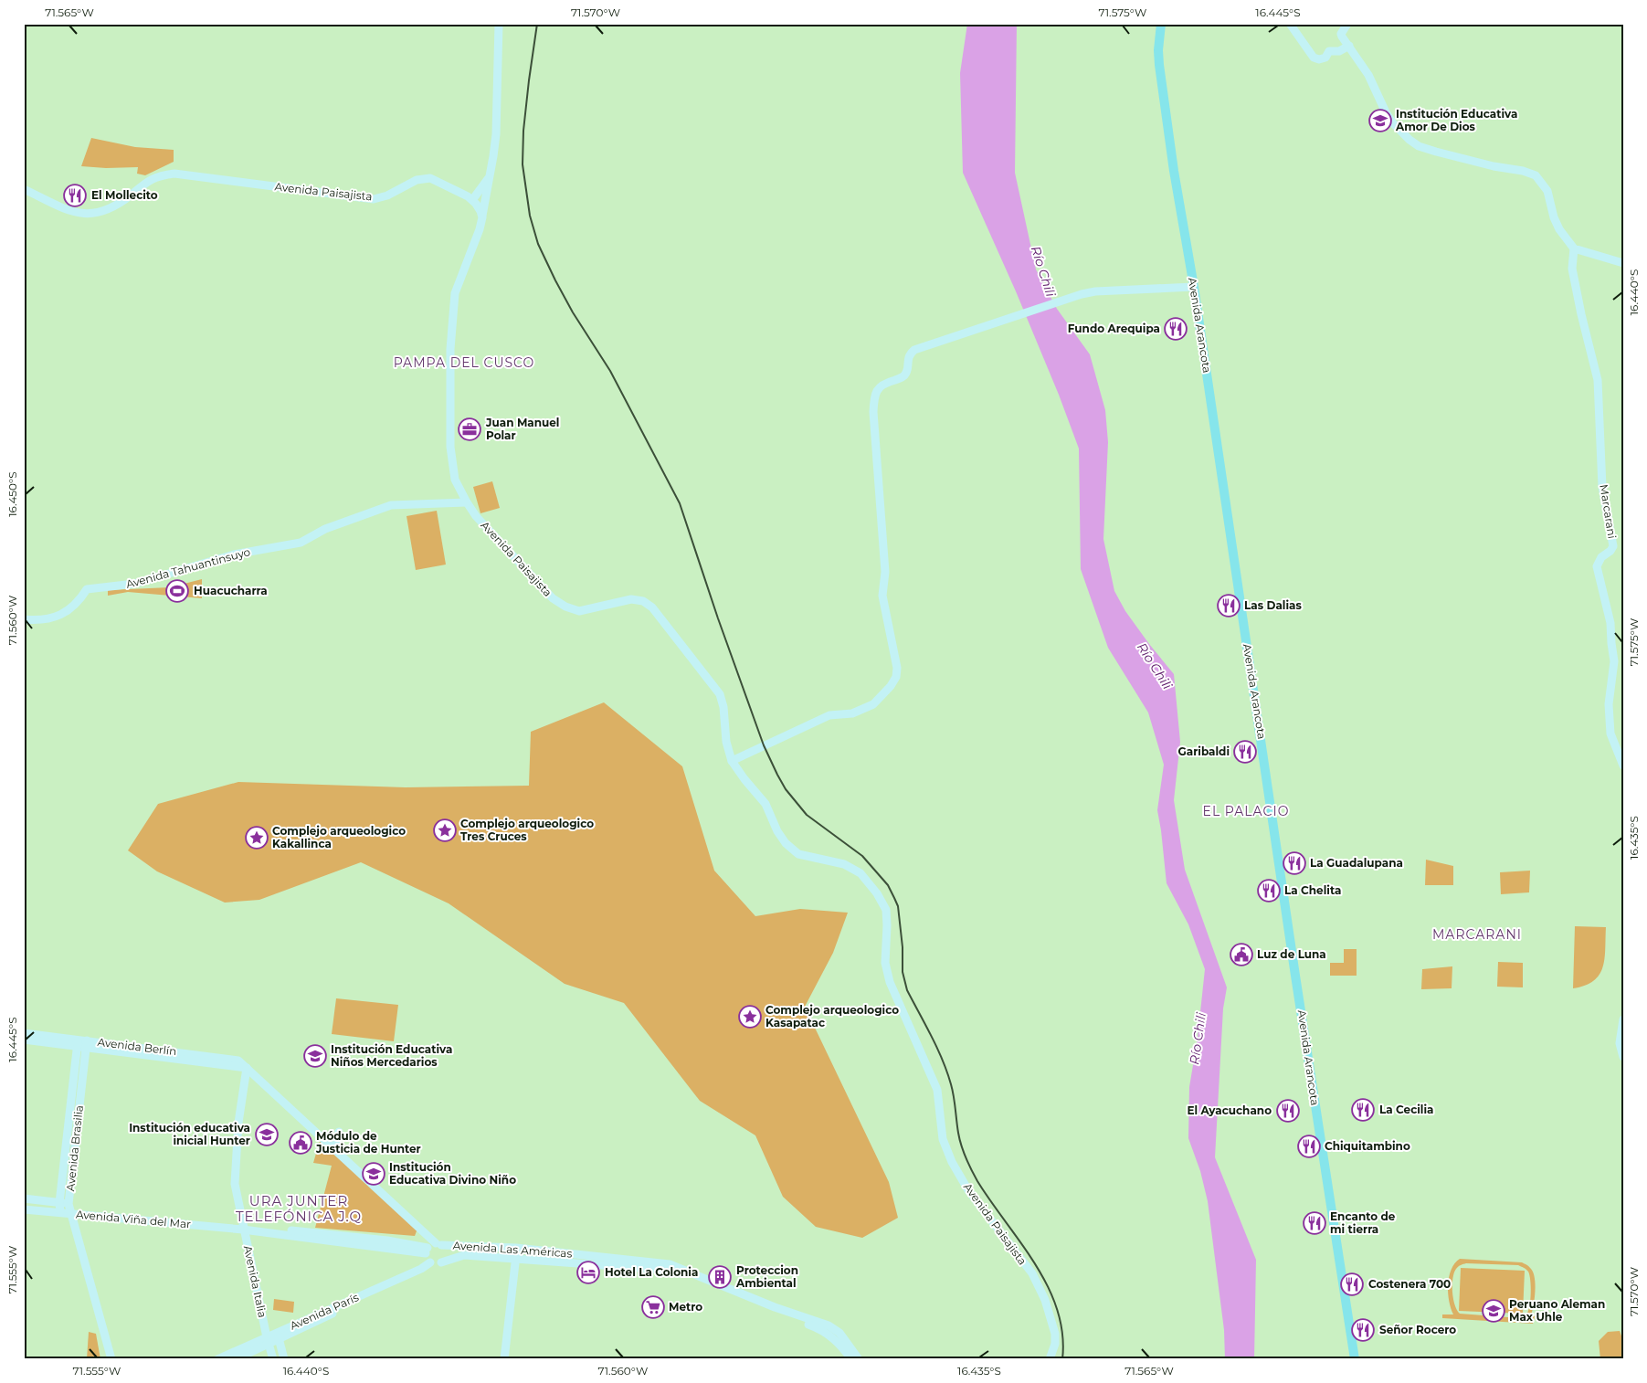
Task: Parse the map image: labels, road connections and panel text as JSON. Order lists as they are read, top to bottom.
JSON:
{
  "streets": {
    "main road": [
      "Avenida Paisajista",
      "Avenida Arancota",
      "Marcarani",
      "Avenida Tahuantinsuyo",
      "Avenida Berlín",
      "Avenida Brasilia",
      "Avenida Viña del Mar",
      "Avenida Las Américas",
      "Avenida Italia",
      "Avenida París"
    ]
  },
  "crossings": [
    ["Avenida Paisajista", "Avenida Tahuantinsuyo"],
    ["Avenida Berlín", "Avenida Brasilia"],
    ["Avenida Berlín", "Avenida Viña del Mar"],
    ["Avenida Berlín", "Avenida Las Américas"],
    ["Avenida Berlín", "Avenida Italia"],
    ["Avenida Berlín", "Avenida París"],
    ["Avenida Brasilia", "Avenida Viña del Mar"],
    ["Avenida Viña del Mar", "Avenida Las Américas"],
    ["Avenida Viña del Mar", "Avenida Italia"],
    ["Avenida Las Américas", "Avenida París"],
    ["Avenida Italia", "Avenida París"]
  ],
  "districts": [
    "PAMPA DEL CUSCO",
    "EL PALACIO",
    "MARCARANI",
    "URA JUNTER TELEFÓNICA J.Q"
  ],
  "water": ["Río Chili"],
  "places": {
    "school or university": [
      "Institución Educativa Amor De Dios",
      "Institución Educativa Niños Mercedarios",
      "Institución educativa inicial Hunter",
      "Institución Educativa Divino Niño",
      "Peruano Aleman Max Uhle"
    ],
    "restaurant": [
      "El Mollecito",
      "Fundo Arequipa",
      "Las Dalias",
      "Garibaldi",
      "La Guadalupana",
      "La Chelita",
      "La Cecilia",
      "El Ayacuchano",
      "Chiquitambino",
      "Encanto de mi tierra",
      "Costenera 700",
      "Señor Rocero"
    ],
    "office": ["Juan Manuel Polar"],
    "sports": ["Huacucharra"],
    "place": ["Complejo arqueologico Tres Cruces", "Complejo arqueologico Kakallinca", "Complejo arqueologico Kasapatac"],
    "public building": ["Luz de Luna", "Módulo de Justicia de Hunter"],
    "hotel": ["Hotel La Colonia"],
    "building": ["Proteccion Ambiental"],
    "supermarket": ["Metro"]
  },
  "coordinates": [
    "71.565°W",
    "71.570°W",
    "71.575°W",
    "16.445°S",
    "16.440°S",
    "16.450°S",
    "71.560°W",
    "16.435°S",
    "71.555°W"
  ]
}
